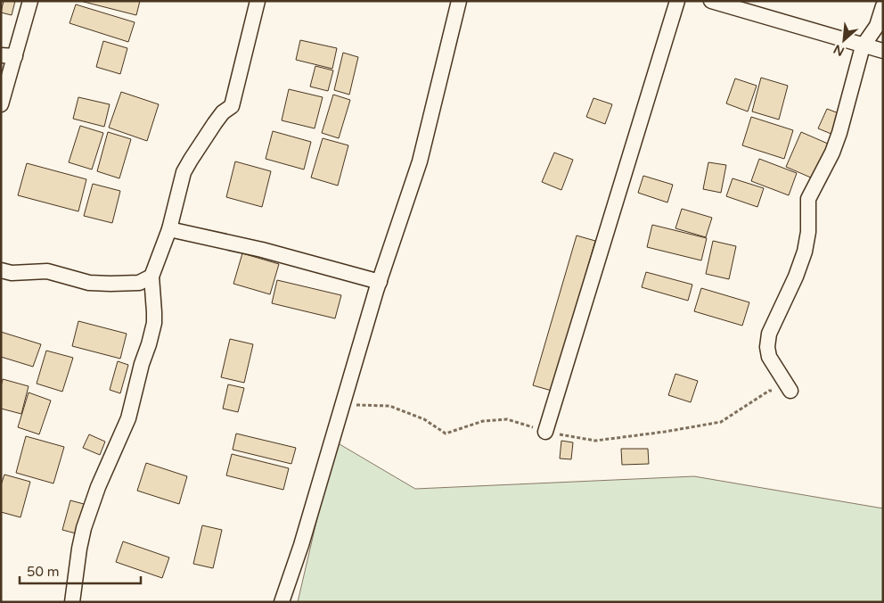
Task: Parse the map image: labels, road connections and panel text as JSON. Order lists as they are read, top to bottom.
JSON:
{
  "scale_bar": "50 m",
  "north": "bottom left"
}
